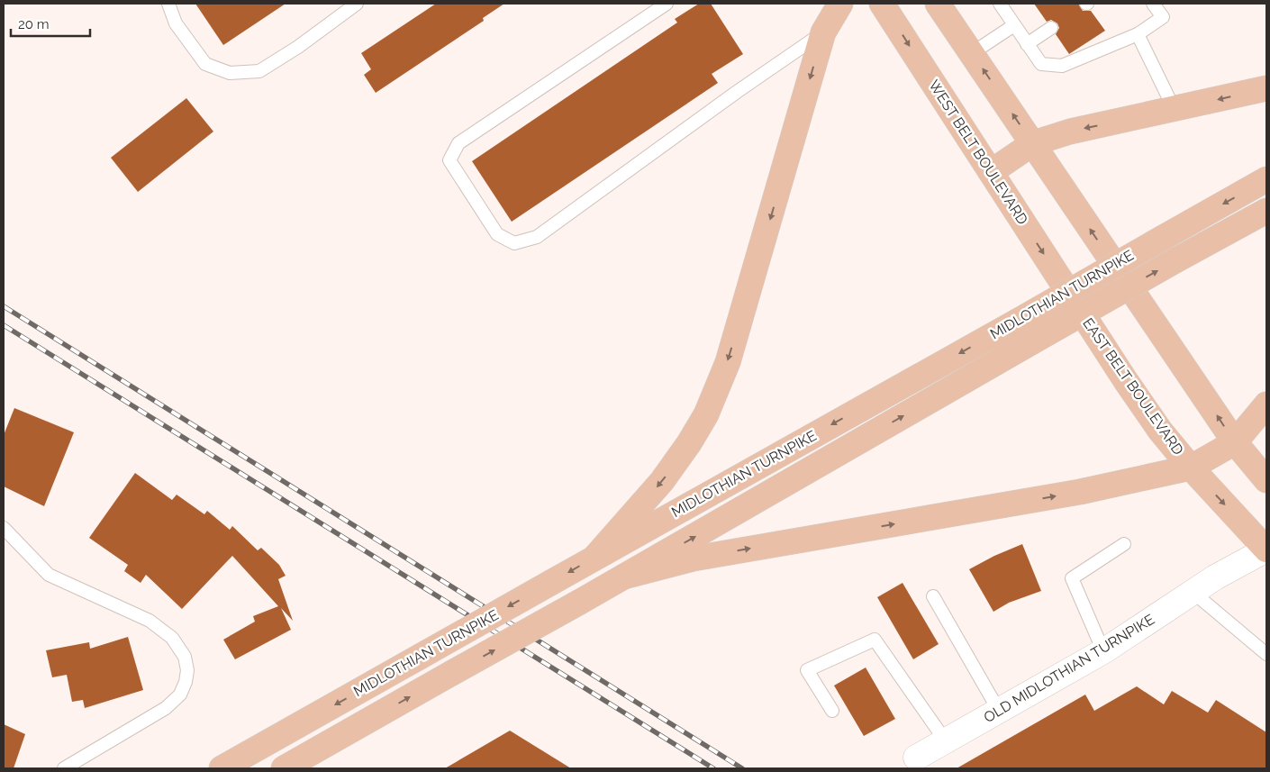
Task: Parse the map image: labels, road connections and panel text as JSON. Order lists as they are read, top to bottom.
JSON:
{
  "streets": {
    "main road": ["WEST BELT BOULEVARD", "MIDLOTHIAN TURNPIKE", "EAST BELT BOULEVARD"],
    "street": ["OLD MIDLOTHIAN TURNPIKE"]
  },
  "crossings": [
    ["WEST BELT BOULEVARD", "EAST BELT BOULEVARD"],
    ["EAST BELT BOULEVARD", "OLD MIDLOTHIAN TURNPIKE"]
  ],
  "scale_bar": "20 m"
}
